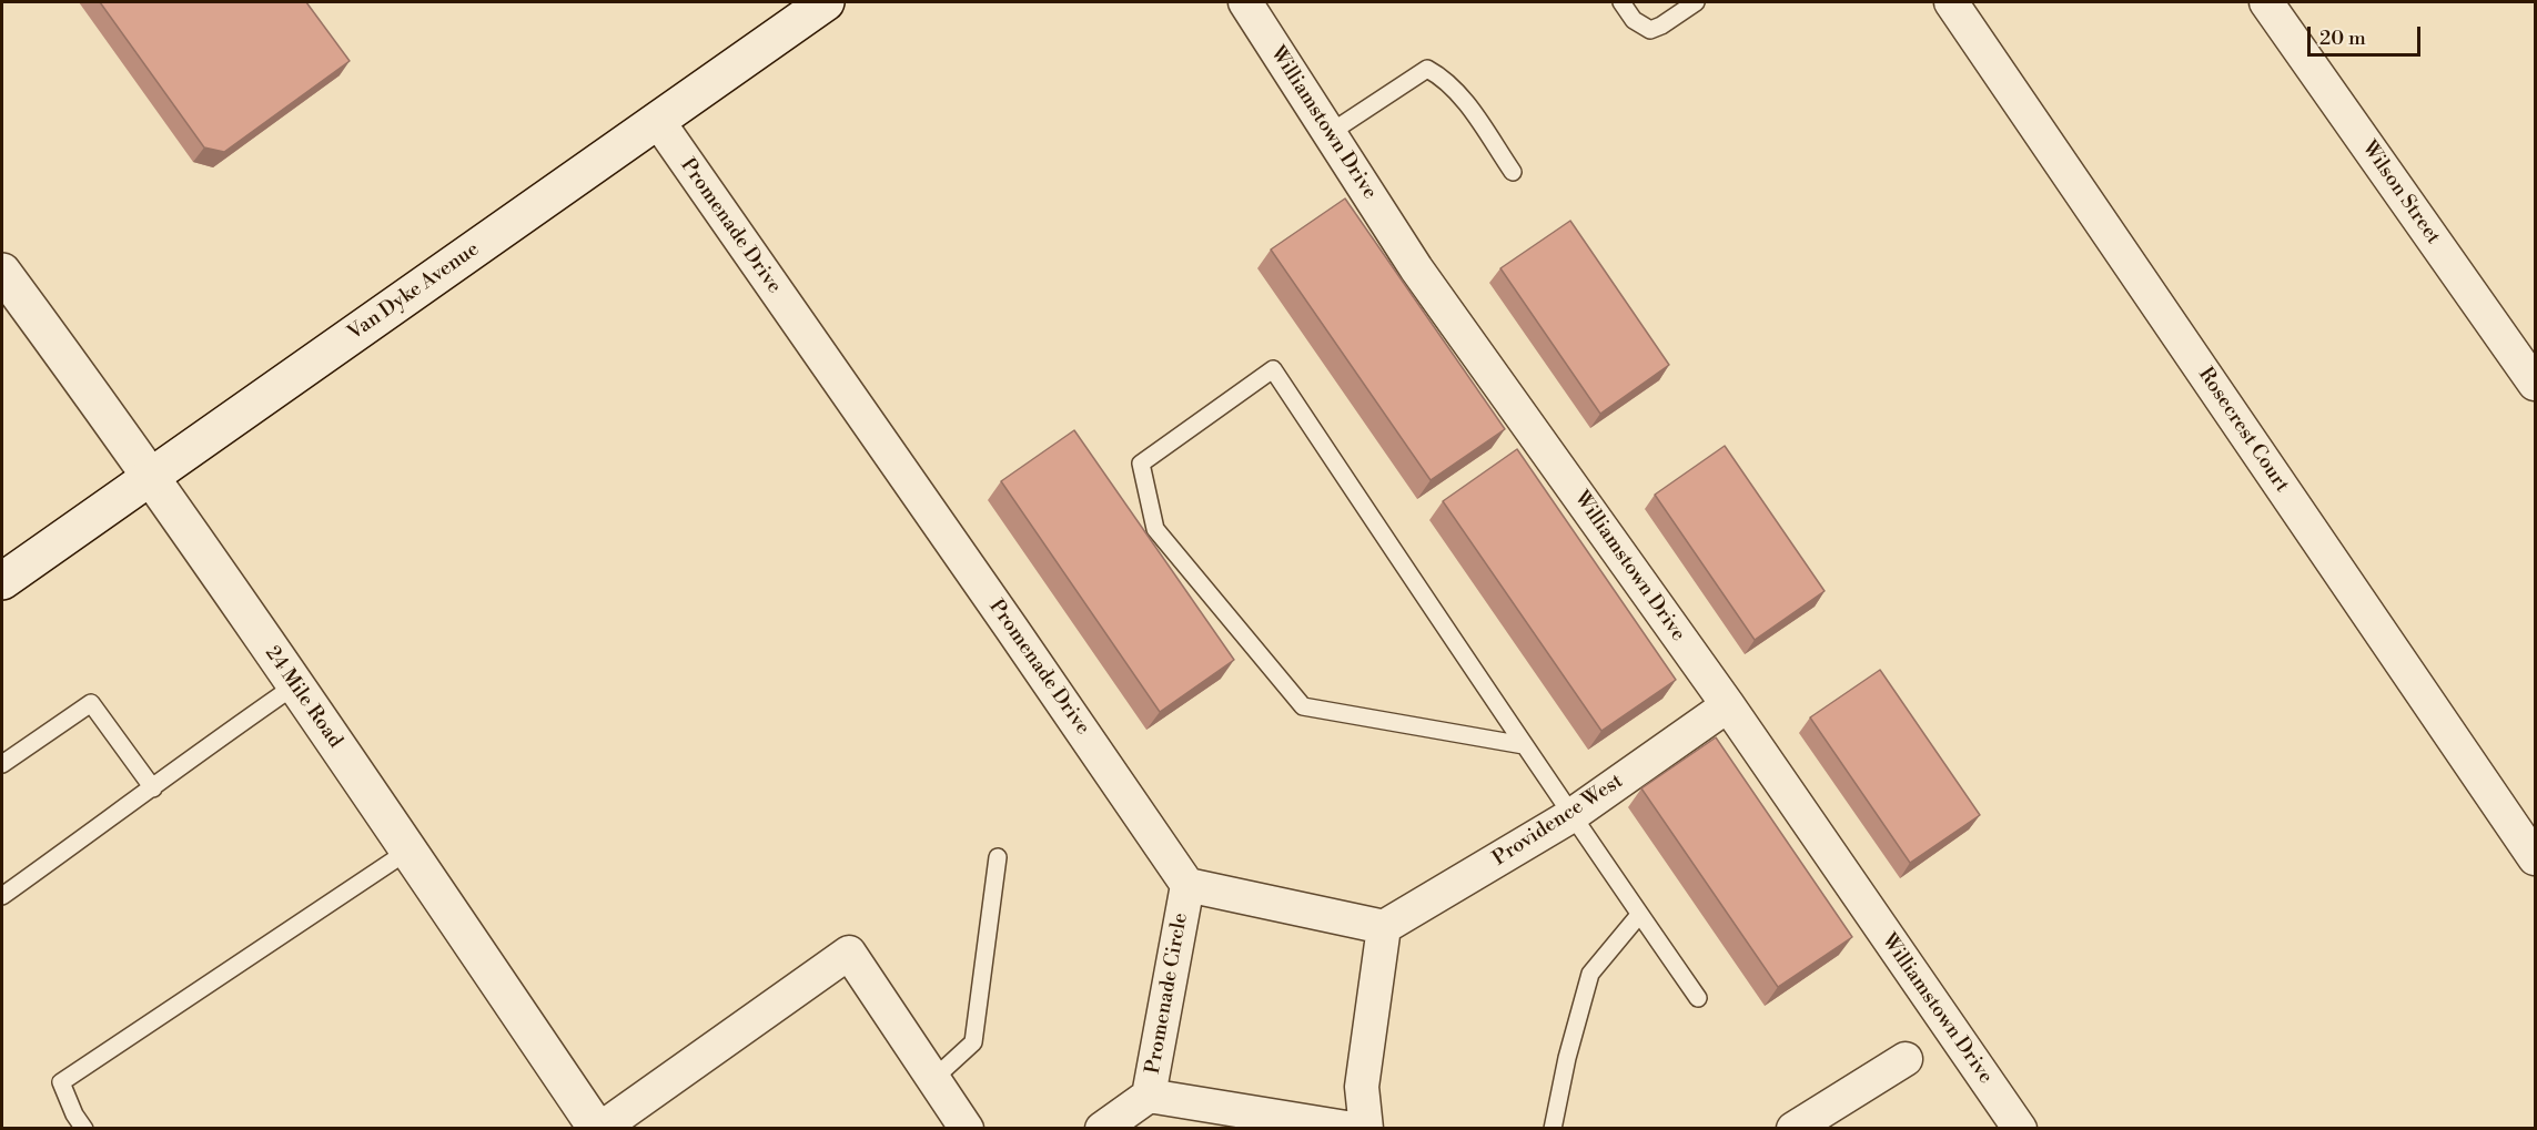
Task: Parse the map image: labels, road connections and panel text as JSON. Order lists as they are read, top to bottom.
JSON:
{
  "streets": {
    "street": [
      "Williamstown Drive",
      "Wilson Street",
      "Promenade Drive",
      "Van Dyke Avenue",
      "Rosecrest Court",
      "24 Mile Road",
      "Providence West",
      "Promenade Circle"
    ]
  },
  "crossings": [
    ["Williamstown Drive", "Providence West"],
    ["Promenade Drive", "Van Dyke Avenue"],
    ["Promenade Drive", "Promenade Circle"],
    ["Van Dyke Avenue", "24 Mile Road"]
  ],
  "scale_bar": "20 m"
}
